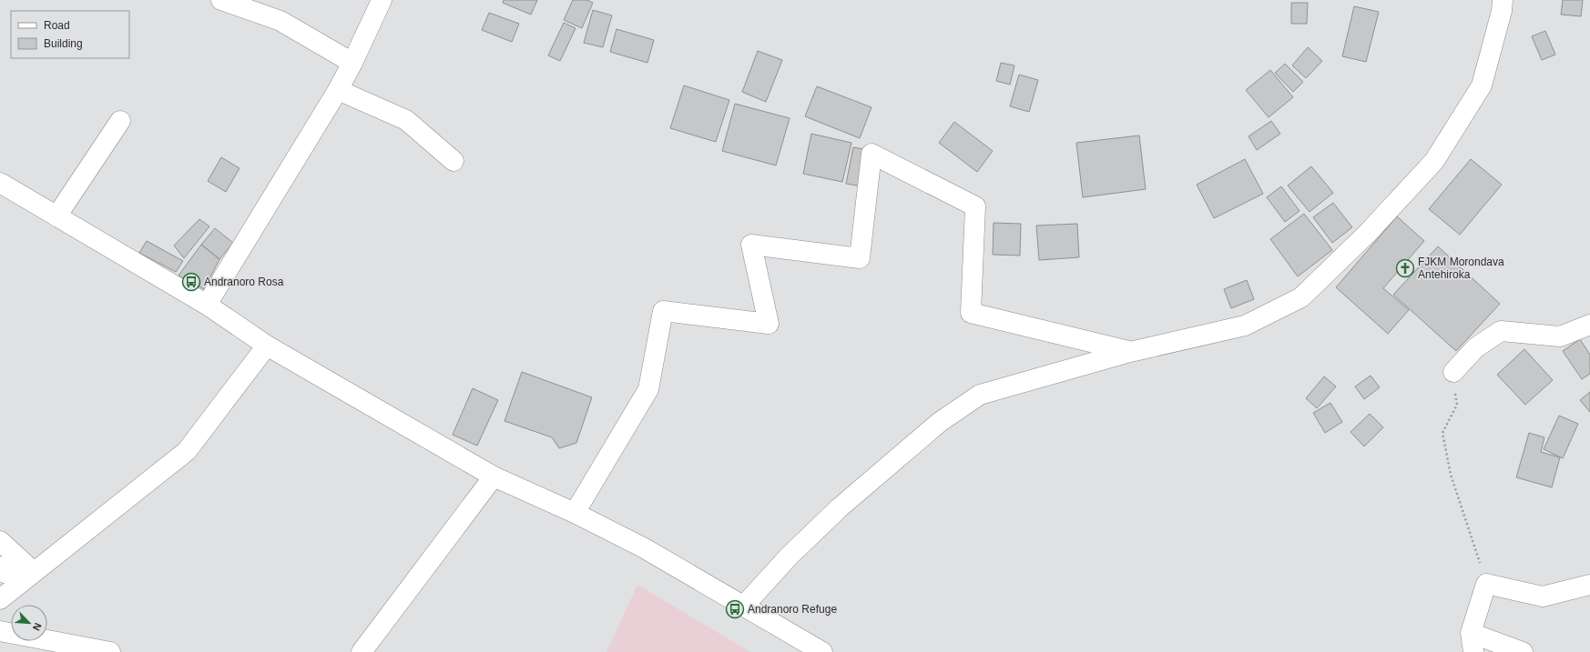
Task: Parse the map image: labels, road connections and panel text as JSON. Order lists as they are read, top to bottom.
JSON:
{
  "places": {
    "church": ["FJKM Morondava Antehiroka"],
    "bus stop": ["Andranoro Rosa", "Andranoro Refuge"]
  },
  "legend": ["Road", "Building"],
  "north": "bottom right"
}
